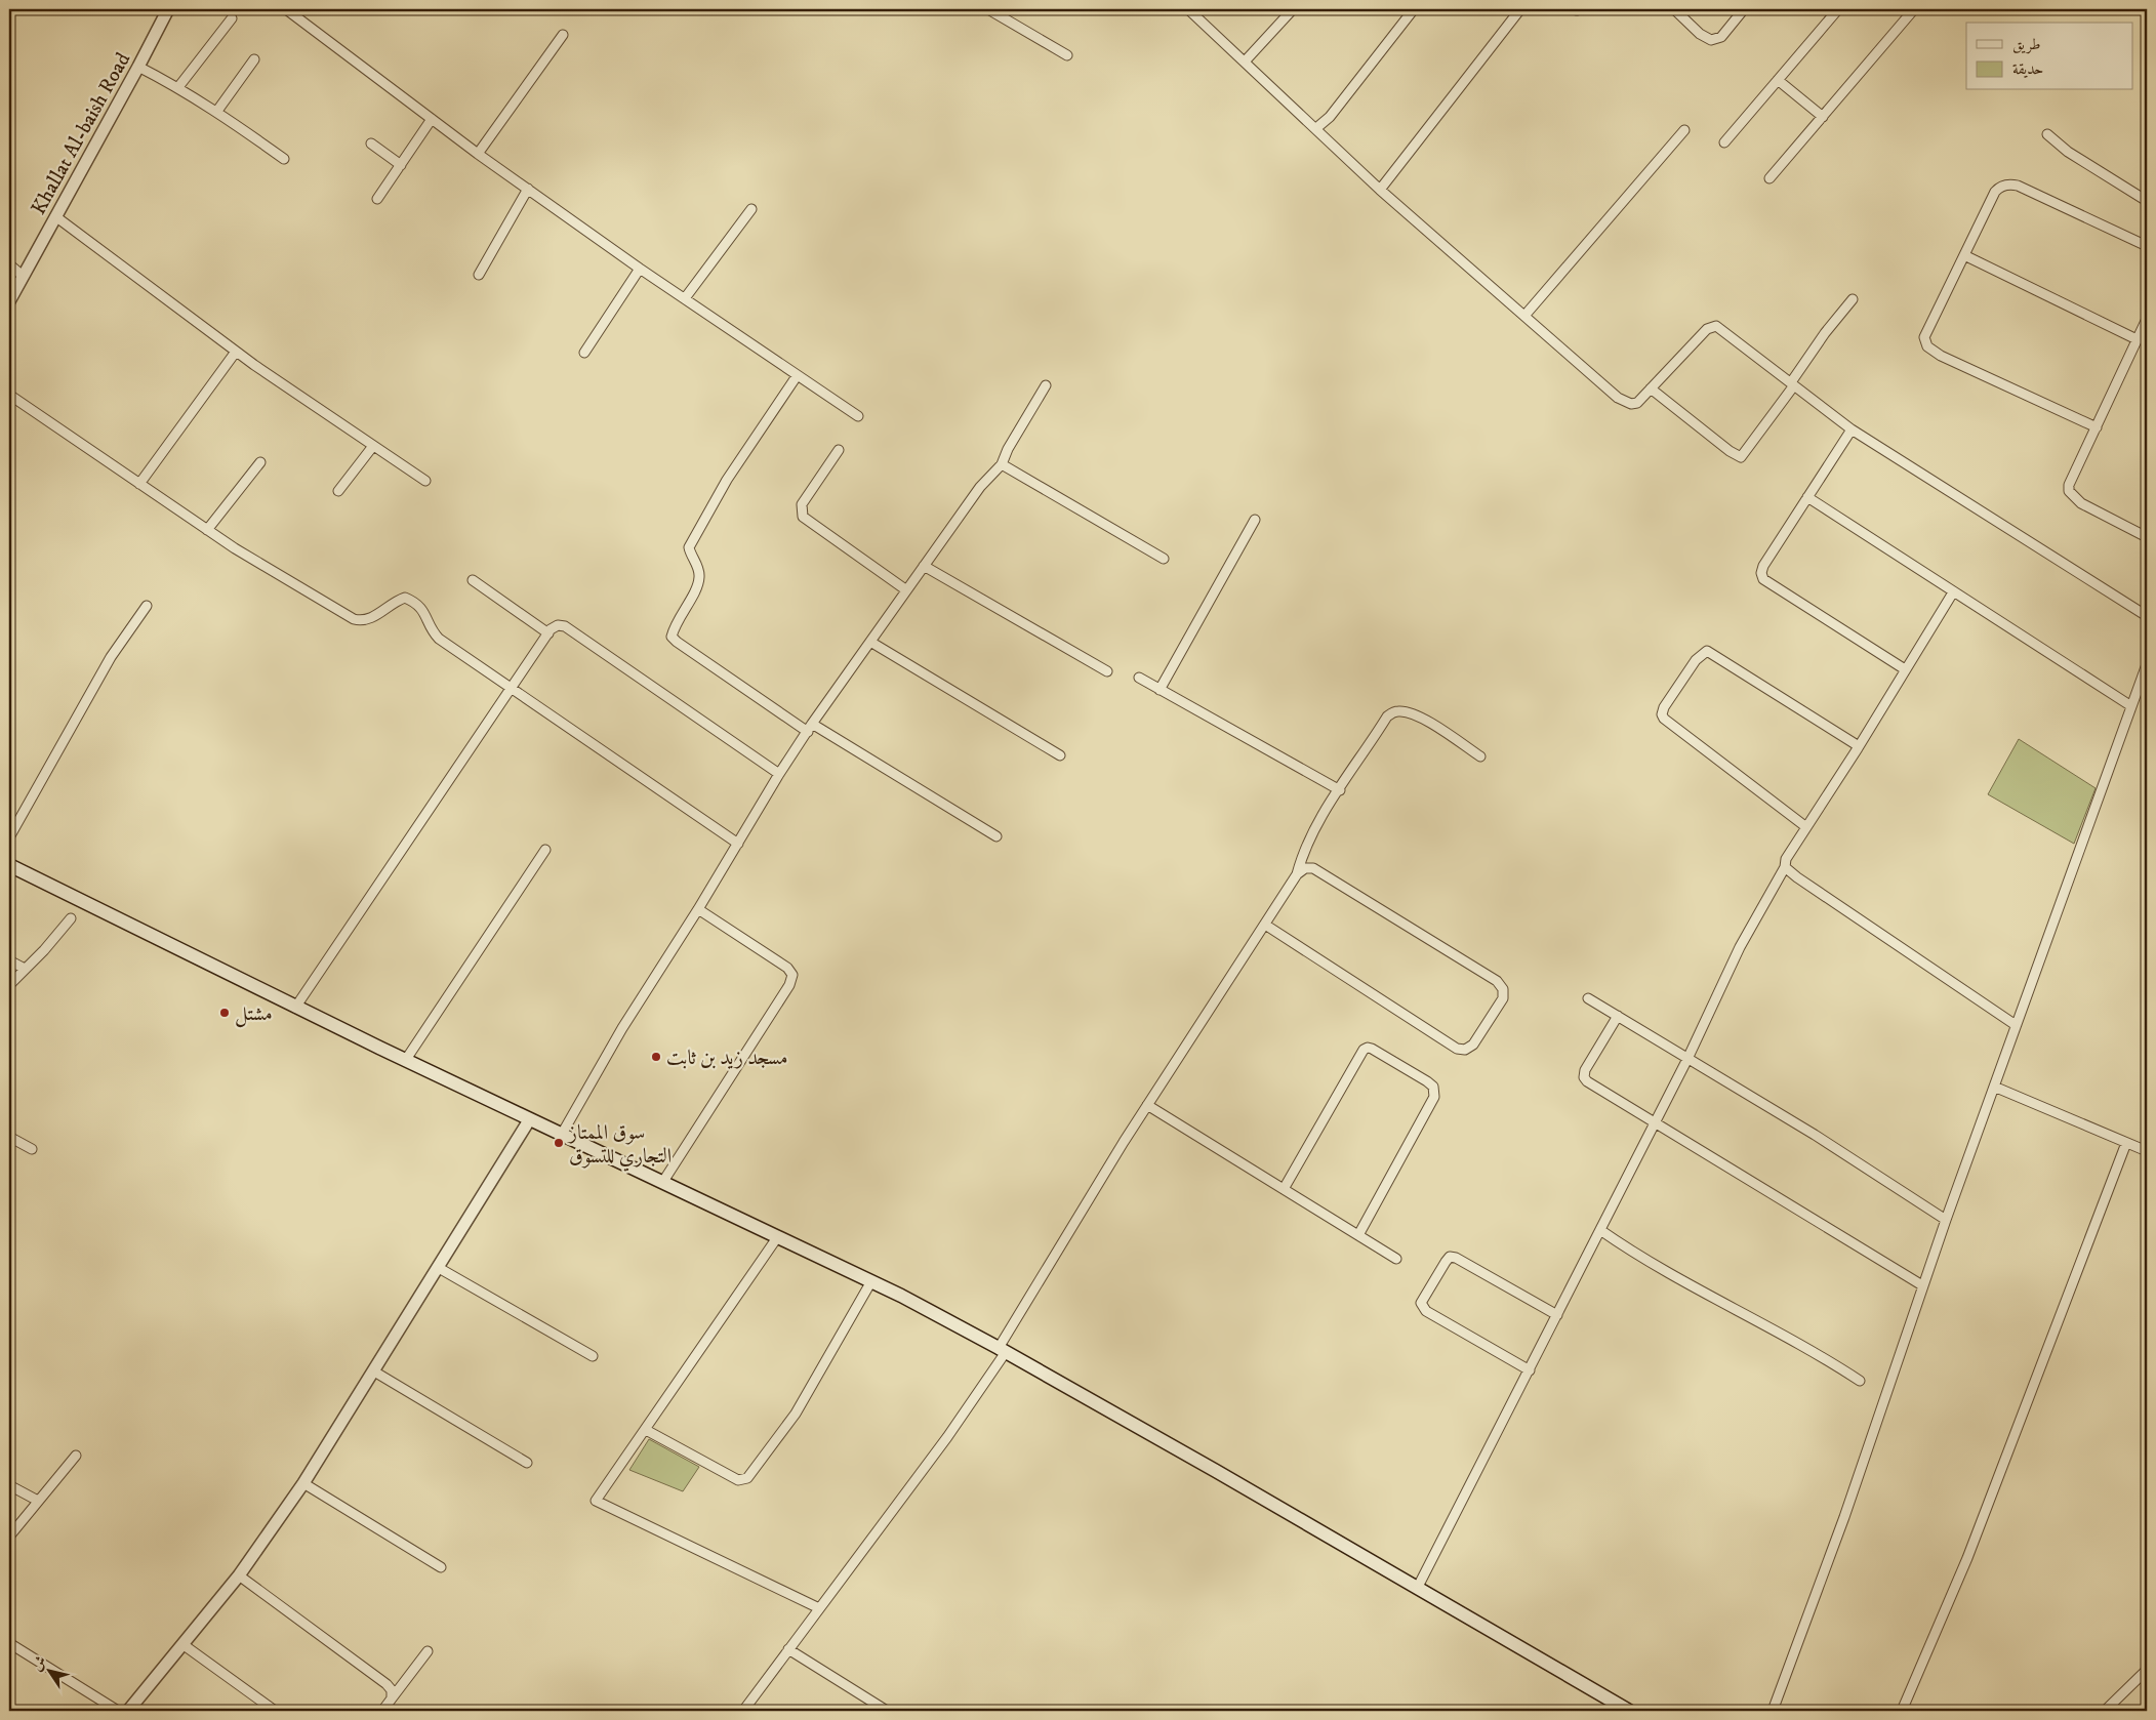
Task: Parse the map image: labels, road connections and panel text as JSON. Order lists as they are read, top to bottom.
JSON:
{
  "streets": {
    "street": ["Khallat Al-baish Road"]
  },
  "places": ["مشتل", "مسجد زيد بن ثابت", "سوق الممتاز التجاري للتسوق"],
  "legend": ["طريق", "حديقة"],
  "north": "top left"
}
